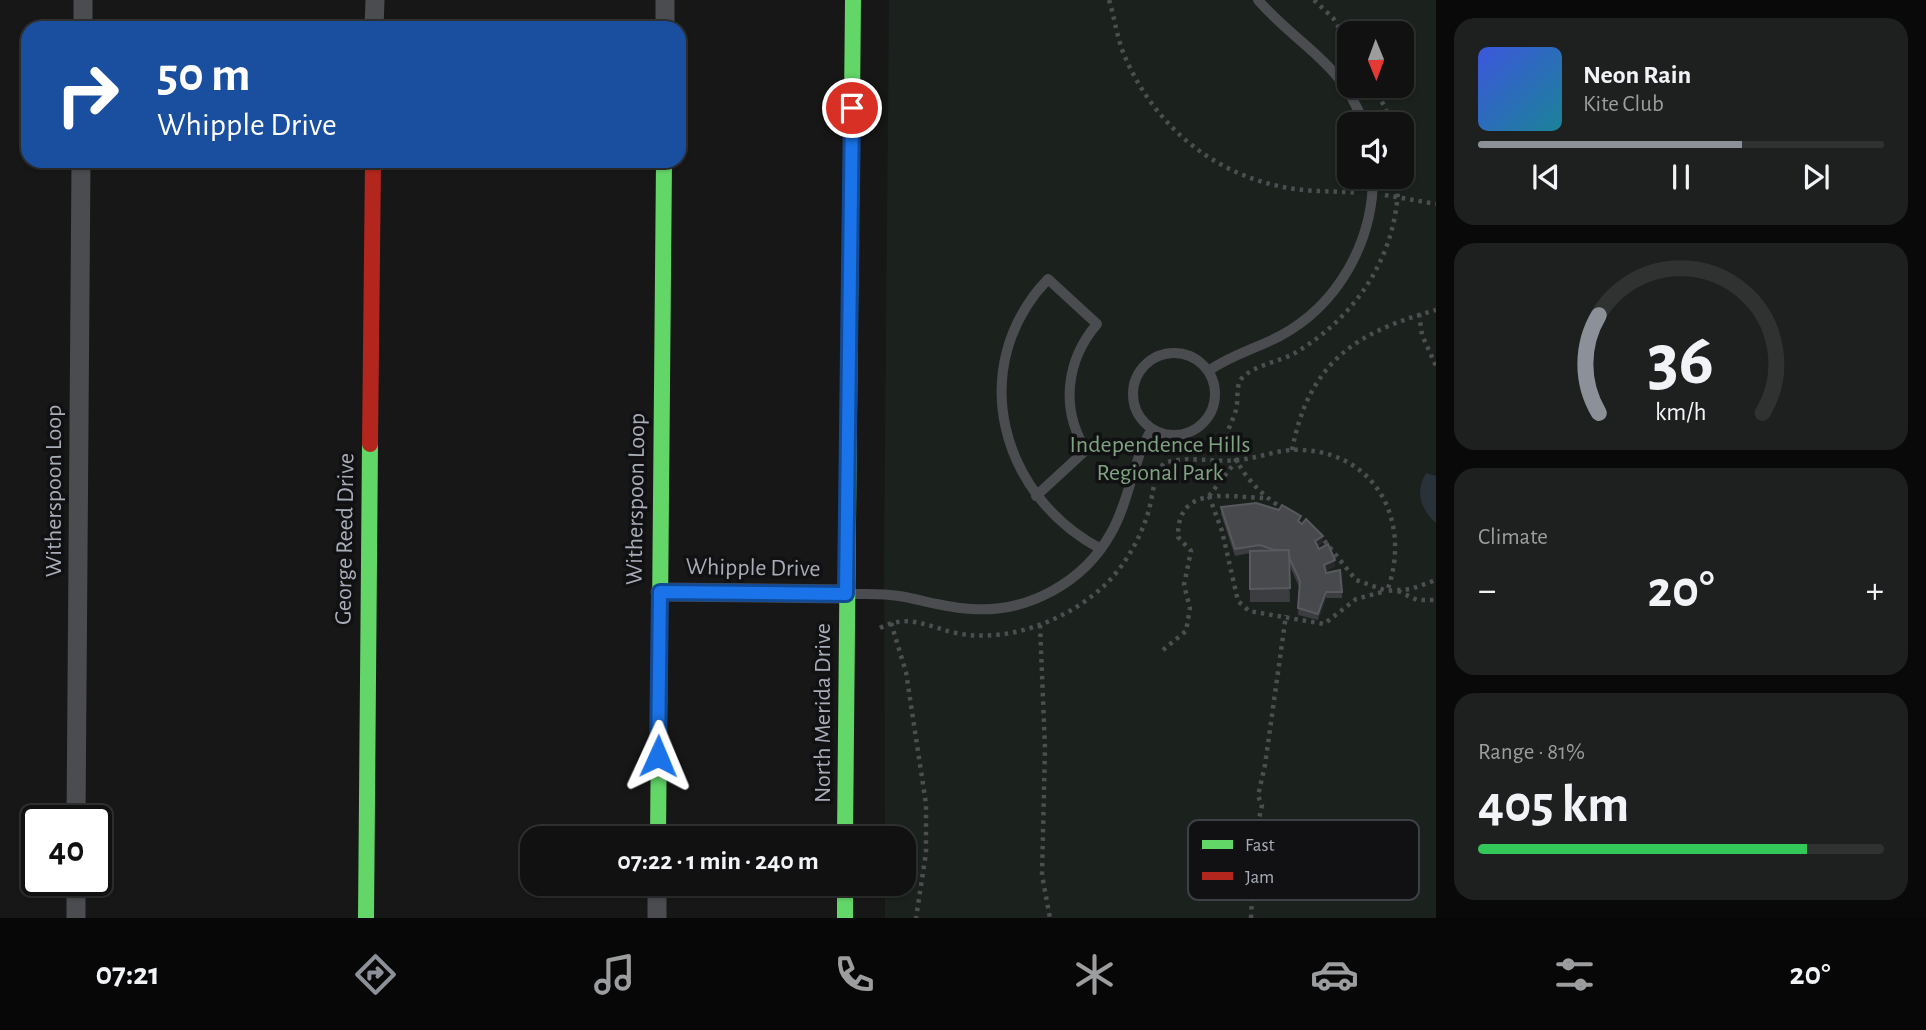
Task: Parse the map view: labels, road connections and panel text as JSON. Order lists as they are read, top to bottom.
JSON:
{
  "streets": {
    "street": [
      "Witherspoon Loop",
      "George Reed Drive",
      "Whipple Drive",
      "North Merida Drive"
    ]
  },
  "crossings": [
    ["Witherspoon Loop", "Whipple Drive"],
    ["Whipple Drive", "North Merida Drive"]
  ],
  "parks": ["Independence Hills Regional Park"],
  "legend": ["Fast", "Jam"],
  "north": "bottom",
  "page": {
    "turn": ["50 m", "Whipple Drive"],
    "song": ["Neon Rain", "Kite Club"],
    "tile": [
      "Climate",
      ["Range · 81%", "405 km"]
    ],
    "heat": ["−", "20°", "+"],
    "limit": "40",
    "trip": "07:22 · 1 min · 240 m",
    "tabs": ["07:21", "20°"],
    "gauge": ["36", "km/h"]
  }
}
